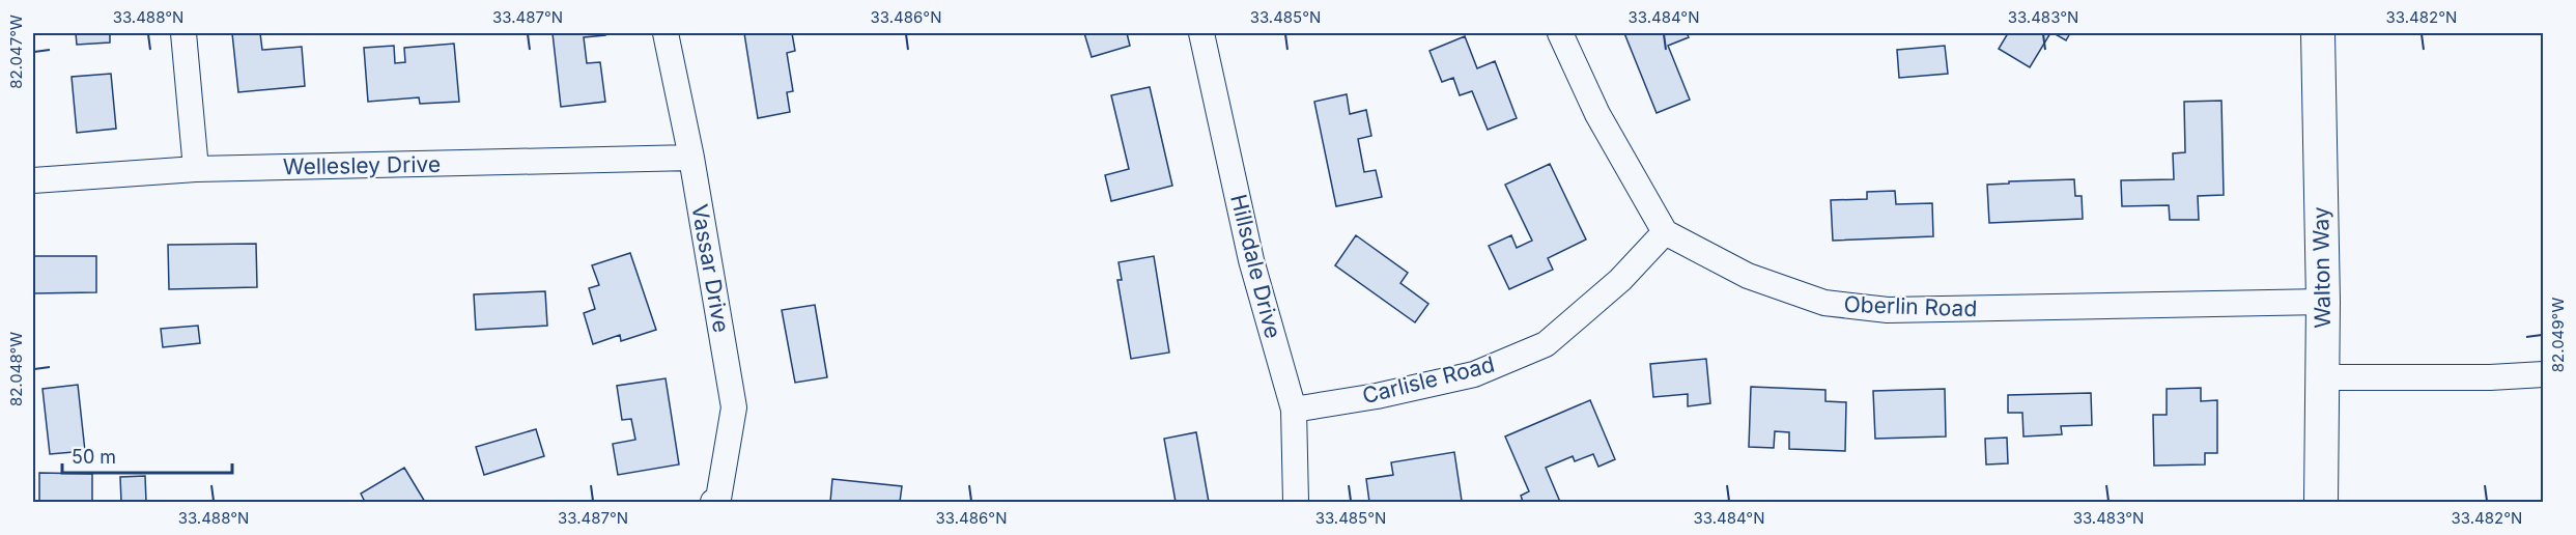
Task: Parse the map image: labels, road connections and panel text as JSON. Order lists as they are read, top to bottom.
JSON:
{
  "streets": {
    "main road": ["Walton Way"],
    "street": [
      "Wellesley Drive",
      "Hillsdale Drive",
      "Vassar Drive",
      "Oberlin Road",
      "Carlisle Road"
    ]
  },
  "crossings": [
    ["Wellesley Drive", "Vassar Drive"],
    ["Hillsdale Drive", "Carlisle Road"],
    ["Walton Way", "Oberlin Road"],
    ["Oberlin Road", "Carlisle Road"]
  ],
  "scale_bar": "50 m",
  "coordinates": [
    "33.488°N",
    "33.487°N",
    "33.486°N",
    "33.485°N",
    "33.484°N",
    "33.483°N",
    "33.482°N",
    "82.047°W",
    "82.049°W",
    "82.048°W"
  ]
}
